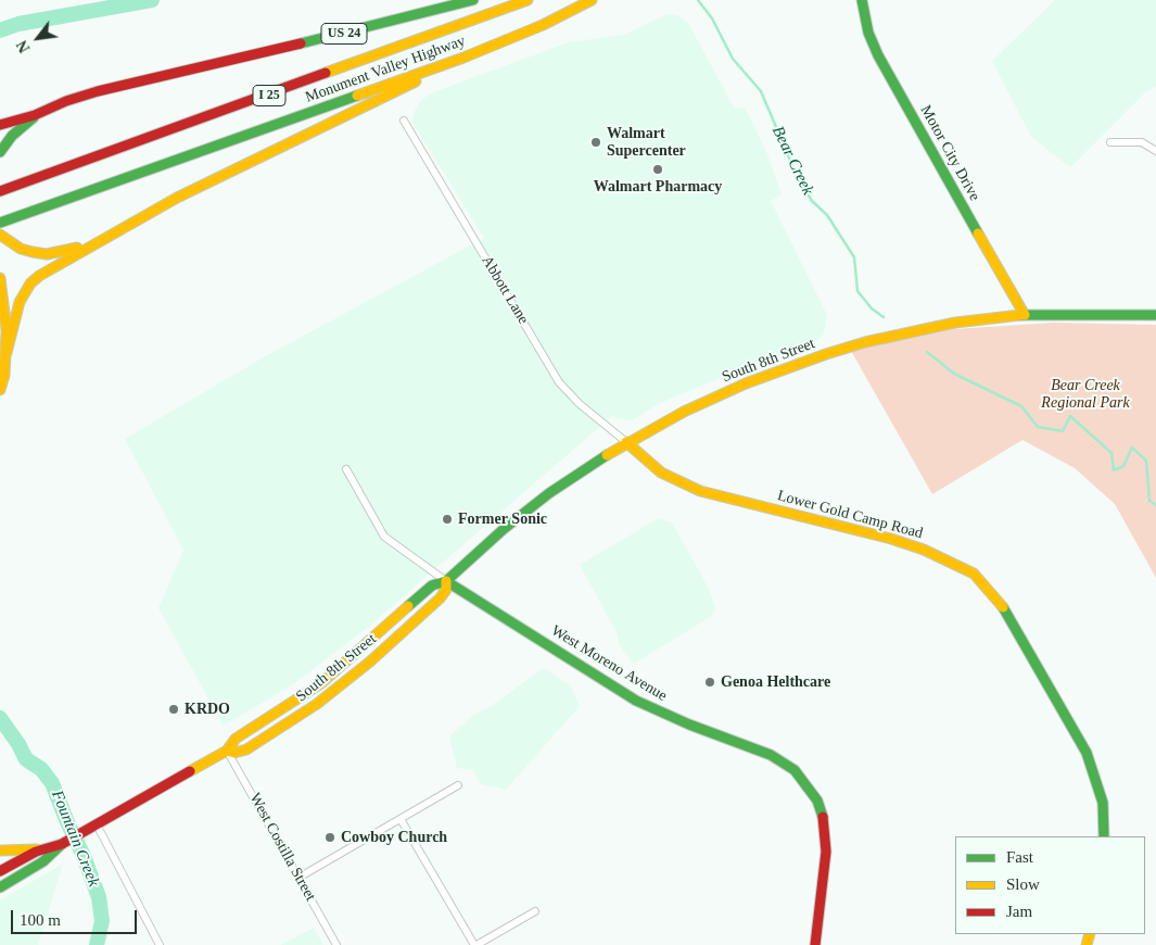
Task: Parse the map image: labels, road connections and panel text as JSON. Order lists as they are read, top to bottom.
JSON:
{
  "streets": {
    "main road": [
      "US 24",
      "Monument Valley Highway",
      "I 25",
      "Motor City Drive",
      "South 8th Street",
      "Lower Gold Camp Road",
      "West Moreno Avenue"
    ],
    "street": ["Abbott Lane", "West Costilla Street"]
  },
  "crossings": [
    ["Motor City Drive", "South 8th Street"],
    ["Abbott Lane", "South 8th Street"],
    ["Abbott Lane", "Lower Gold Camp Road"],
    ["South 8th Street", "Lower Gold Camp Road"],
    ["South 8th Street", "West Moreno Avenue"],
    ["South 8th Street", "West Costilla Street"]
  ],
  "water": ["Bear Creek", "Fountain Creek"],
  "parks": ["Bear Creek Regional Park"],
  "places": [
    "Walmart Supercenter",
    "Walmart Pharmacy",
    "Former Sonic",
    "Genoa Helthcare",
    "KRDO",
    "Cowboy Church"
  ],
  "legend": ["Fast", "Slow", "Jam"],
  "scale_bar": "100 m",
  "north": "bottom left"
}
